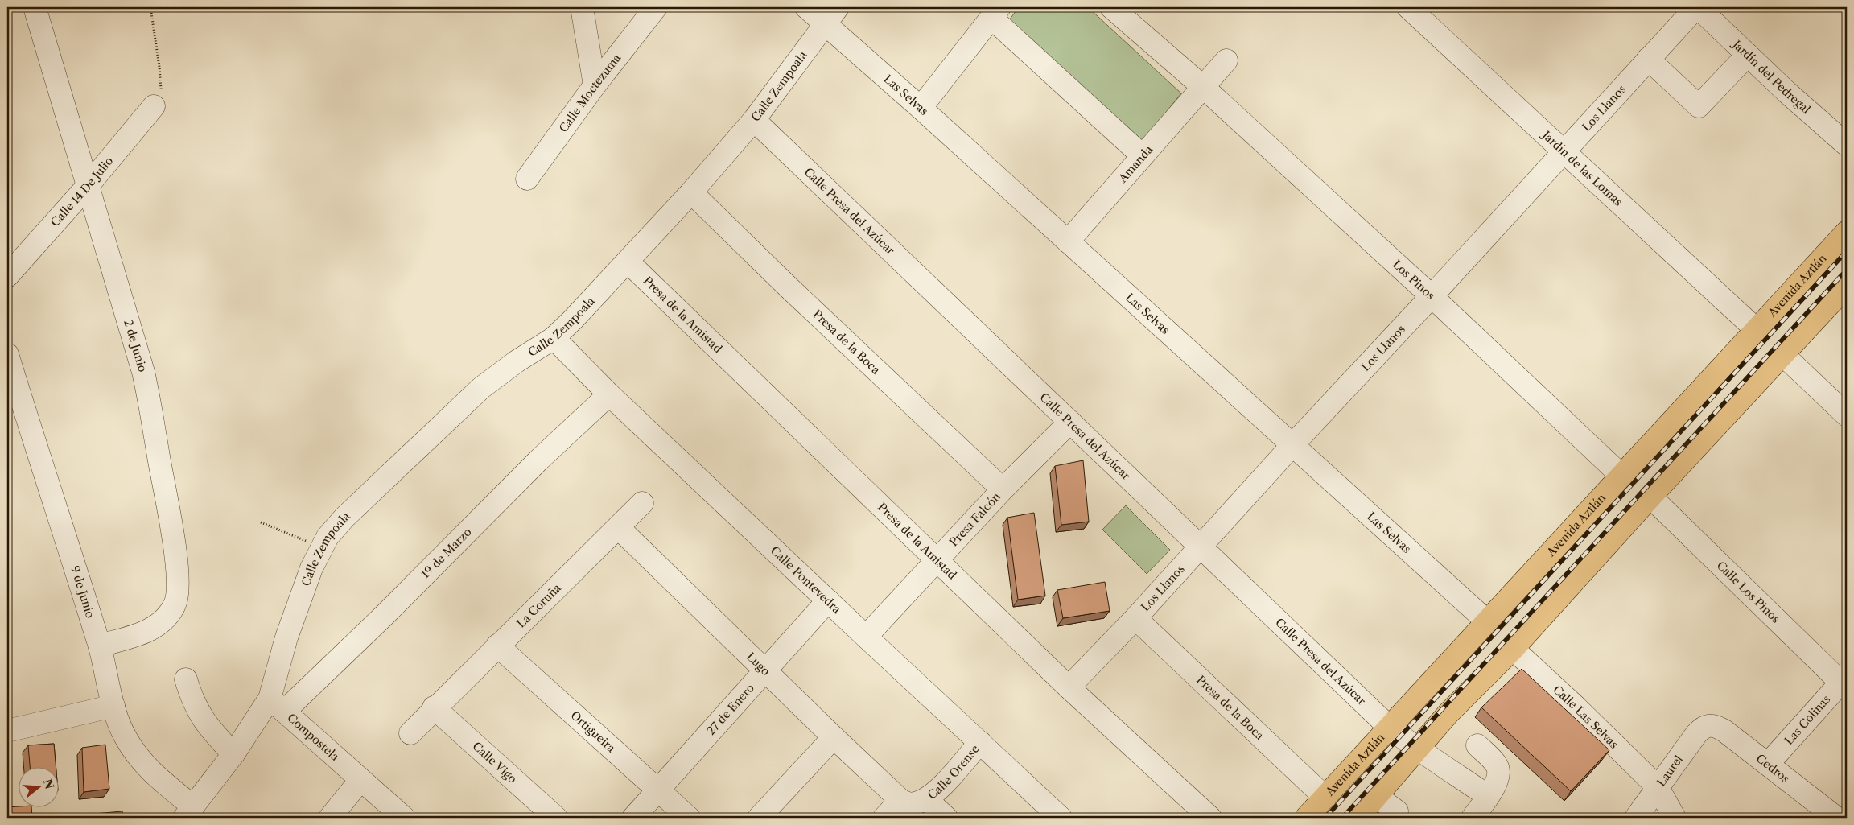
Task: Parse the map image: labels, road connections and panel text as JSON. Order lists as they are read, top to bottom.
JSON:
{
  "streets": {
    "main road": ["Avenida Aztlán"],
    "street": [
      "Jardín del Pedregal",
      "Calle Zempoala",
      "Calle Moctezuma",
      "Las Selvas",
      "Los Llanos",
      "Amanda",
      "Jardín de las Lomas",
      "Calle 14 De Julio",
      "Calle Presa del Azúcar",
      "Los Pinos",
      "Presa de la Amistad",
      "Presa de la Boca",
      "2 de Junio",
      "Presa Falcón",
      "19 de Marzo",
      "Calle Pontevedra",
      "9 de Junio",
      "Calle Los Pinos",
      "La Coruña",
      "Lugo",
      "27 de Enero",
      "Calle Las Selvas",
      "Las Colinas",
      "Ortigueira",
      "Compostela",
      "Calle Vigo",
      "Cedros",
      "Laurel",
      "Calle Orense"
    ]
  },
  "crossings": [
    ["Jardín del Pedregal", "Los Llanos"],
    ["Calle Zempoala", "Las Selvas"],
    ["Calle Zempoala", "Calle Presa del Azúcar"],
    ["Calle Zempoala", "Presa de la Amistad"],
    ["Calle Zempoala", "Presa de la Boca"],
    ["Calle Zempoala", "19 de Marzo"],
    ["Calle Zempoala", "Calle Pontevedra"],
    ["Calle Zempoala", "Compostela"],
    ["Las Selvas", "Los Llanos"],
    ["Las Selvas", "Amanda"],
    ["Las Selvas", "Avenida Aztlán"],
    ["Los Llanos", "Jardín de las Lomas"],
    ["Los Llanos", "Calle Presa del Azúcar"],
    ["Los Llanos", "Los Pinos"],
    ["Los Llanos", "Presa de la Amistad"],
    ["Los Llanos", "Presa de la Boca"],
    ["Amanda", "Los Pinos"],
    ["Jardín de las Lomas", "Avenida Aztlán"],
    ["Calle 14 De Julio", "2 de Junio"],
    ["Calle Presa del Azúcar", "Avenida Aztlán"],
    ["Calle Presa del Azúcar", "Presa Falcón"],
    ["Los Pinos", "Avenida Aztlán"],
    ["Avenida Aztlán", "Presa de la Boca"],
    ["Presa de la Amistad", "Presa Falcón"],
    ["Presa de la Boca", "Presa Falcón"],
    ["2 de Junio", "9 de Junio"],
    ["Presa Falcón", "Calle Pontevedra"],
    ["19 de Marzo", "Calle Pontevedra"],
    ["19 de Marzo", "9 de Junio"],
    ["19 de Marzo", "Compostela"],
    ["Calle Pontevedra", "27 de Enero"],
    ["Calle Pontevedra", "Calle Orense"],
    ["Calle Los Pinos", "Las Colinas"],
    ["La Coruña", "Lugo"],
    ["La Coruña", "Ortigueira"],
    ["La Coruña", "Calle Vigo"],
    ["Lugo", "27 de Enero"],
    ["Lugo", "Calle Orense"],
    ["27 de Enero", "Ortigueira"],
    ["Calle Las Selvas", "Laurel"],
    ["Las Colinas", "Cedros"],
    ["Cedros", "Laurel"]
  ],
  "north": "right"
}
